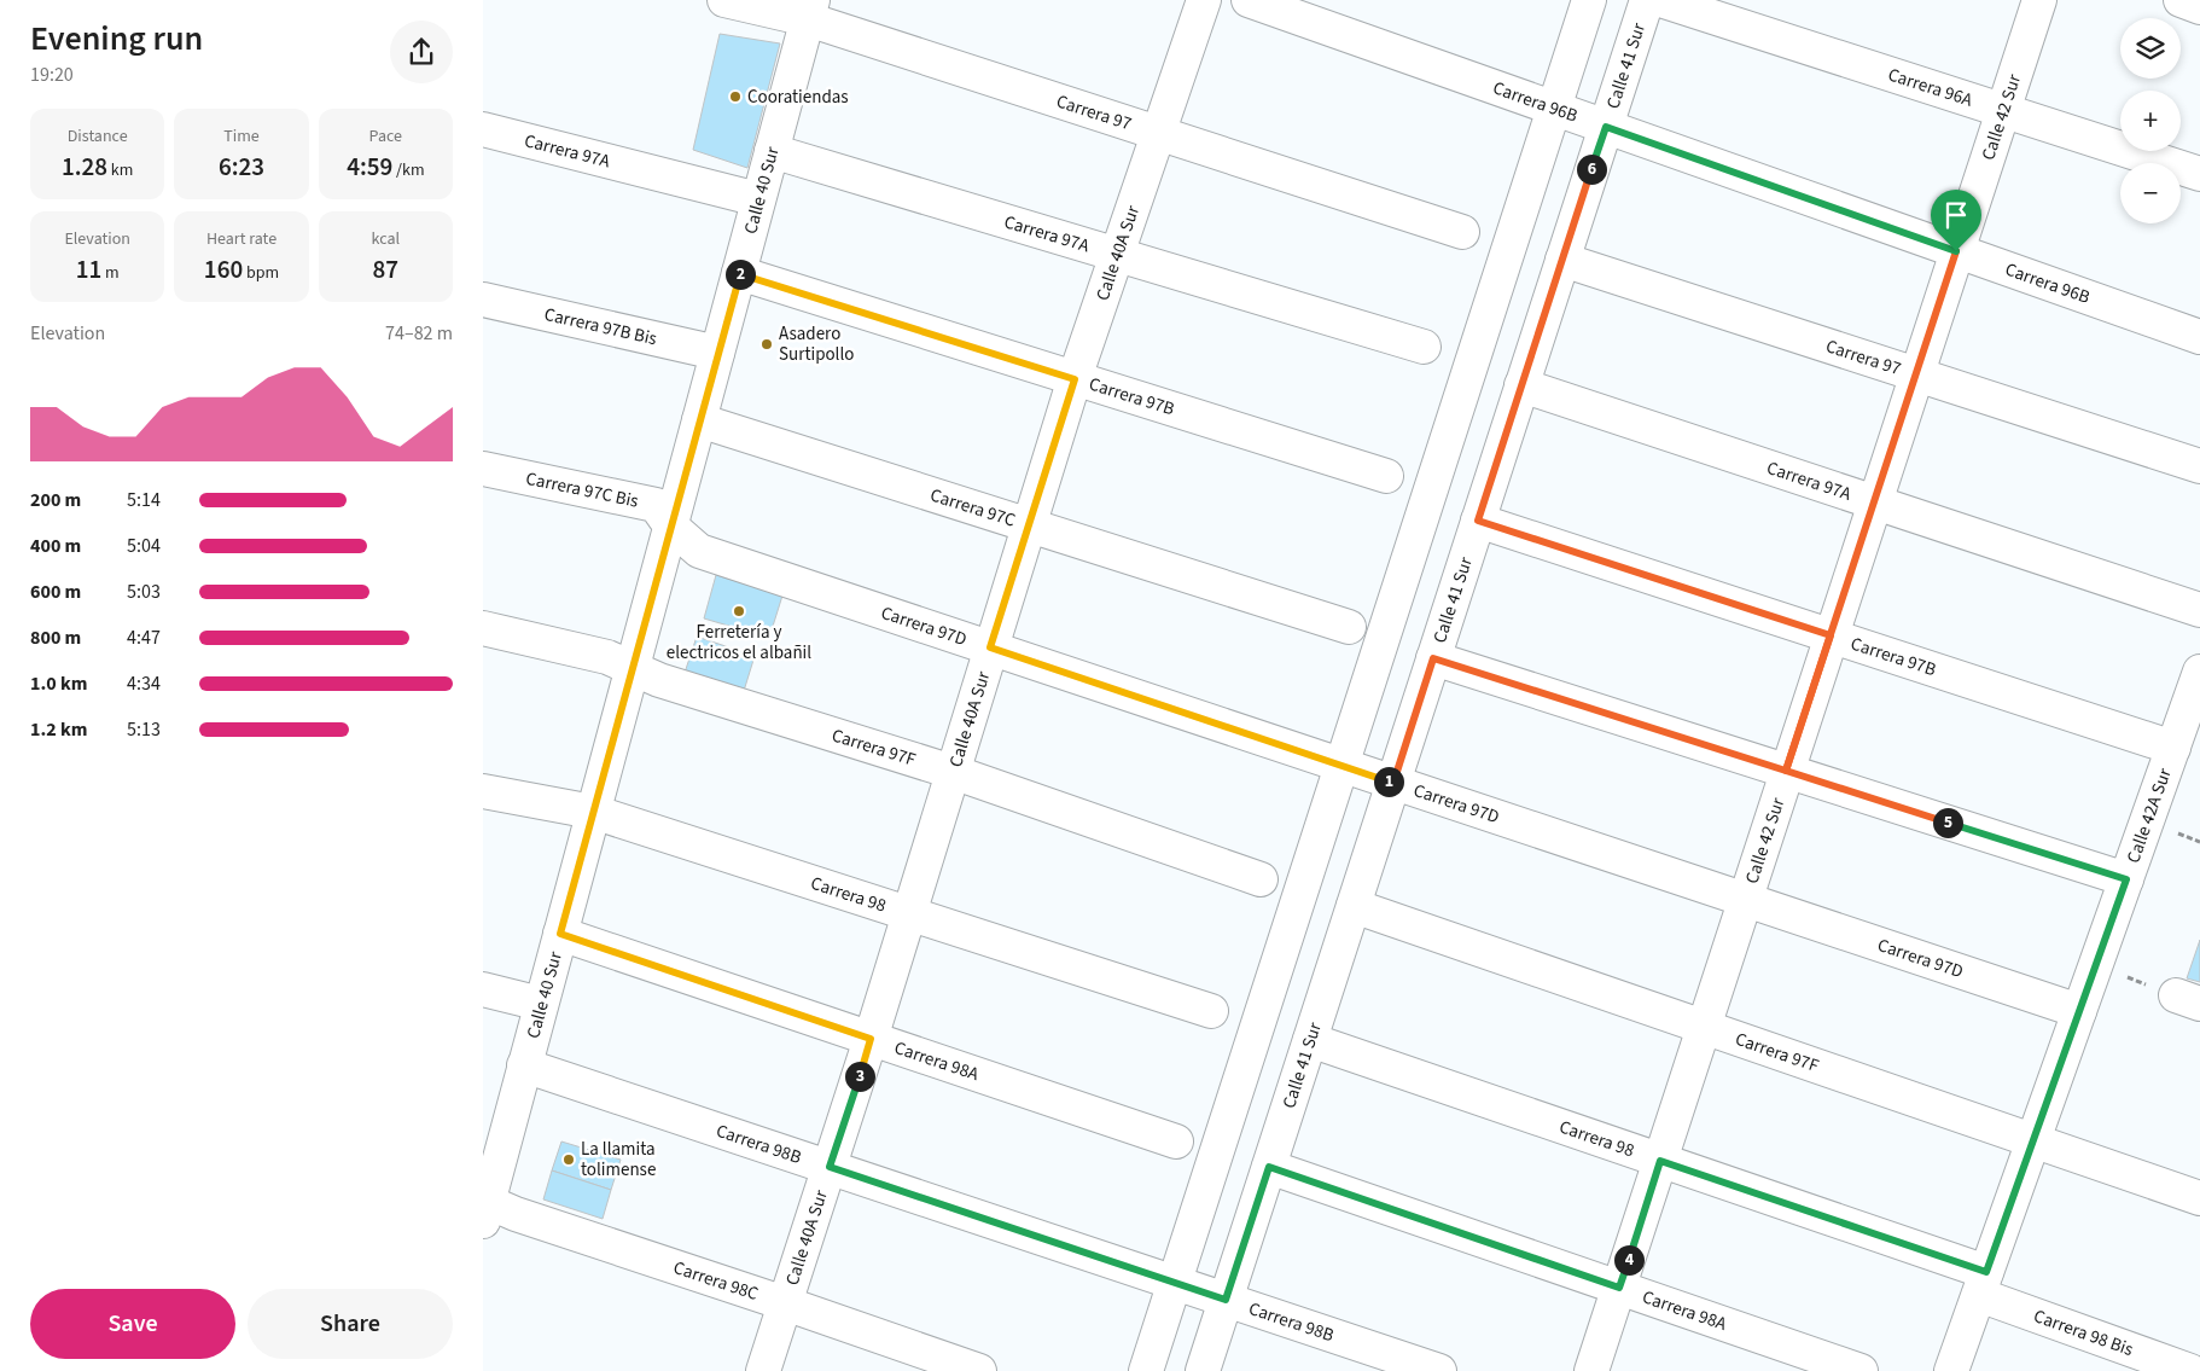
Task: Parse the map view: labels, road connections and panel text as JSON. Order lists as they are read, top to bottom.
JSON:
{
  "streets": {
    "street": [
      "Calle 41 Sur",
      "Carrera 96A",
      "Carrera 96B",
      "Carrera 97",
      "Calle 42 Sur",
      "Carrera 97A",
      "Calle 40 Sur",
      "Calle 40A Sur",
      "Carrera 97B Bis",
      "Carrera 97B",
      "Carrera 97C Bis",
      "Carrera 97C",
      "Carrera 97D",
      "Carrera 97F",
      "Calle 42A Sur",
      "Carrera 98",
      "Carrera 98A",
      "Carrera 98B",
      "Carrera 98C",
      "Carrera 98 Bis"
    ]
  },
  "crossings": [
    ["Calle 41 Sur", "Carrera 96B"],
    ["Calle 41 Sur", "Carrera 97"],
    ["Calle 41 Sur", "Carrera 97A"],
    ["Calle 41 Sur", "Carrera 97B"],
    ["Calle 41 Sur", "Carrera 97D"],
    ["Calle 41 Sur", "Carrera 97F"],
    ["Calle 41 Sur", "Carrera 98"],
    ["Calle 41 Sur", "Carrera 98A"],
    ["Calle 41 Sur", "Carrera 98B"],
    ["Carrera 96A", "Calle 42 Sur"],
    ["Carrera 96B", "Calle 42 Sur"],
    ["Carrera 97", "Calle 42 Sur"],
    ["Carrera 97", "Calle 40 Sur"],
    ["Carrera 97", "Calle 40A Sur"],
    ["Calle 42 Sur", "Carrera 97A"],
    ["Calle 42 Sur", "Carrera 97B"],
    ["Calle 42 Sur", "Carrera 97D"],
    ["Calle 42 Sur", "Carrera 97F"],
    ["Calle 42 Sur", "Carrera 98"],
    ["Calle 42 Sur", "Carrera 98A"],
    ["Carrera 97A", "Calle 40 Sur"],
    ["Carrera 97A", "Calle 40A Sur"],
    ["Calle 40 Sur", "Carrera 97B Bis"],
    ["Calle 40 Sur", "Carrera 97B"],
    ["Calle 40 Sur", "Carrera 97C Bis"],
    ["Calle 40 Sur", "Carrera 97C"],
    ["Calle 40 Sur", "Carrera 97D"],
    ["Calle 40 Sur", "Carrera 97F"],
    ["Calle 40 Sur", "Carrera 98"],
    ["Calle 40 Sur", "Carrera 98A"],
    ["Calle 40 Sur", "Carrera 98B"],
    ["Calle 40 Sur", "Carrera 98C"],
    ["Calle 40A Sur", "Carrera 97B"],
    ["Calle 40A Sur", "Carrera 97C"],
    ["Calle 40A Sur", "Carrera 97D"],
    ["Calle 40A Sur", "Carrera 97F"],
    ["Calle 40A Sur", "Carrera 98"],
    ["Calle 40A Sur", "Carrera 98A"],
    ["Calle 40A Sur", "Carrera 98B"],
    ["Calle 40A Sur", "Carrera 98C"],
    ["Carrera 97B", "Calle 42A Sur"],
    ["Carrera 97C Bis", "Carrera 97D"],
    ["Carrera 97D", "Calle 42A Sur"],
    ["Carrera 97F", "Calle 42A Sur"],
    ["Calle 42A Sur", "Carrera 98"],
    ["Calle 42A Sur", "Carrera 98 Bis"],
    ["Carrera 98", "Carrera 98 Bis"]
  ],
  "places": [
    "Cooratiendas",
    "Asadero Surtipollo",
    "Ferretería y electricos el albañil",
    "La llamita tolimense"
  ],
  "page": {
    "heading": ["Evening run", "19:20"],
    "map_buttons": ["+", "−"],
    "stats": [
      ["Distance", "1.28 km"],
      ["Time", "6:23"],
      ["Pace", "4:59 /km"],
      ["Elevation", "11 m"],
      ["Heart rate", "160 bpm"],
      ["kcal", "87"]
    ],
    "pins": [
      "6",
      "2",
      "1",
      "5",
      "3",
      "4"
    ],
    "chart": ["Elevation", "74–82 m"],
    "list": [
      {
        "name": "200 m",
        "note": "5:14"
      },
      {
        "name": "400 m",
        "note": "5:04"
      },
      {
        "name": "600 m",
        "note": "5:03"
      },
      {
        "name": "800 m",
        "note": "4:47"
      },
      {
        "name": "1.0 km",
        "note": "4:34"
      },
      {
        "name": "1.2 km",
        "note": "5:13"
      }
    ],
    "buttons": ["Save", "Share"]
  }
}
